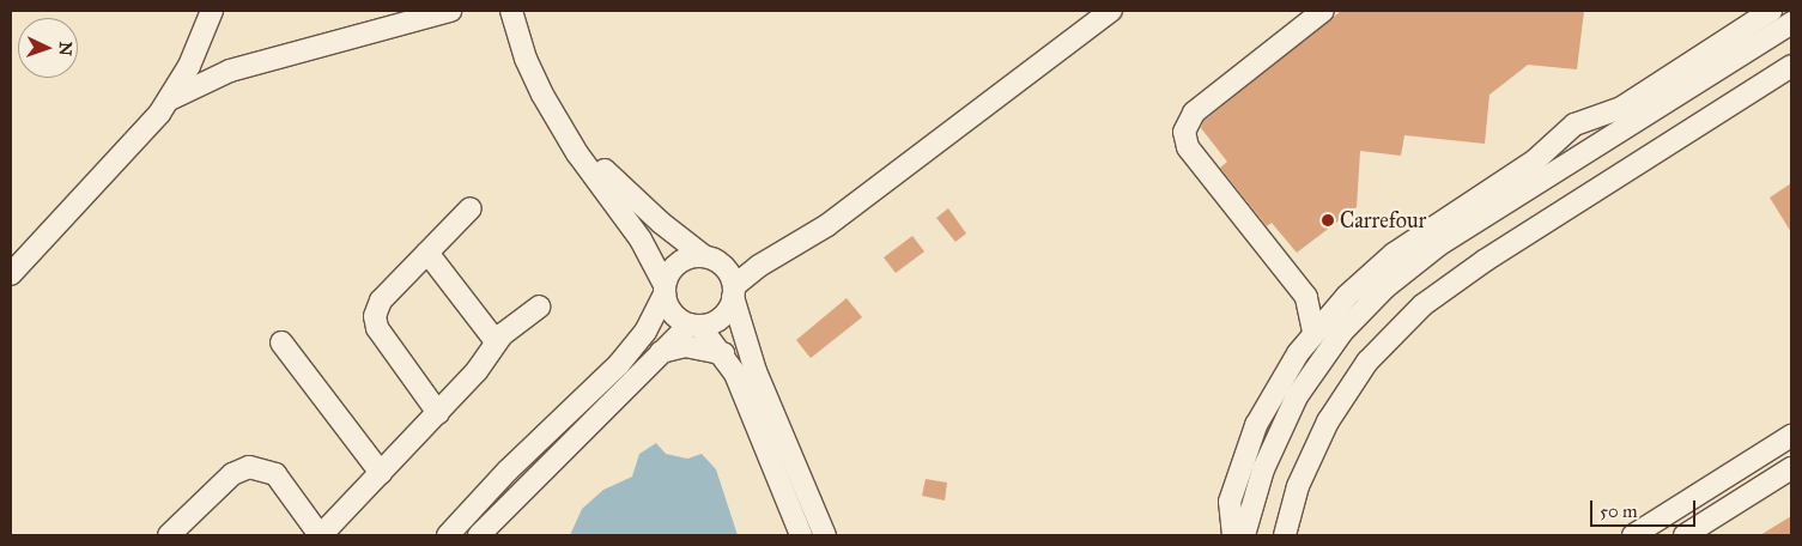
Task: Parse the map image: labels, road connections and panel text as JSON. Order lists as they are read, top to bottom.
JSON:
{
  "places": ["Carrefour"],
  "scale_bar": "50 m",
  "north": "right"
}
